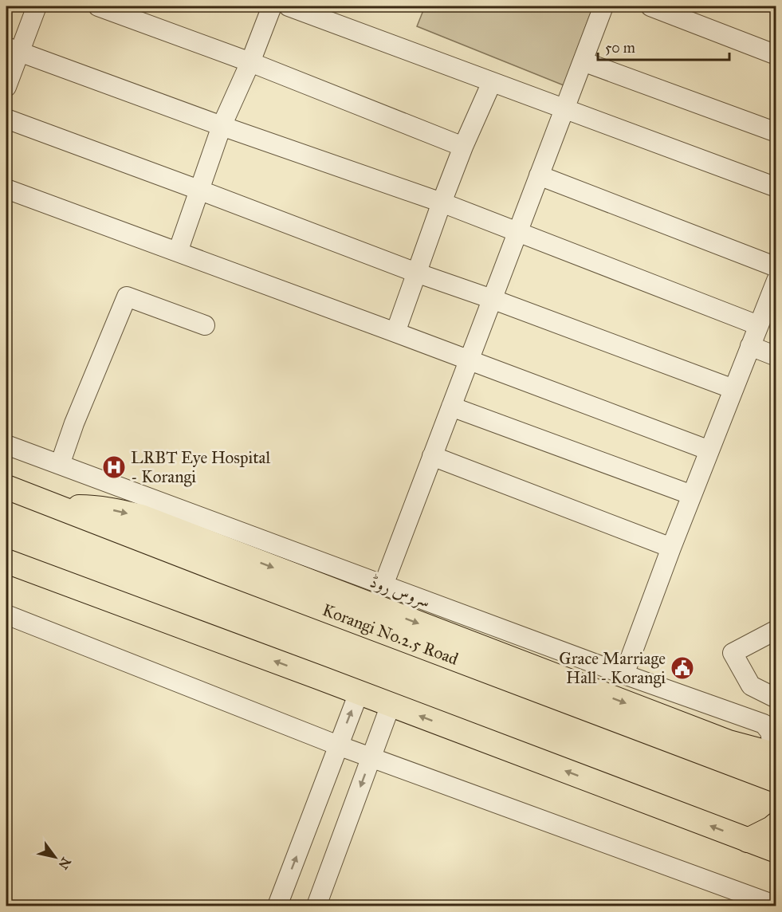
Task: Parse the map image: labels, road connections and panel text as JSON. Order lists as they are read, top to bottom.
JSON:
{
  "streets": {
    "main road": ["Korangi No.2.5 Road"],
    "street": ["سروس روڈ"]
  },
  "places": {
    "hospital": ["LRBT Eye Hospital - Korangi"],
    "public building": ["Grace Marriage Hall - Korangi"]
  },
  "scale_bar": "50 m",
  "north": "bottom right"
}
